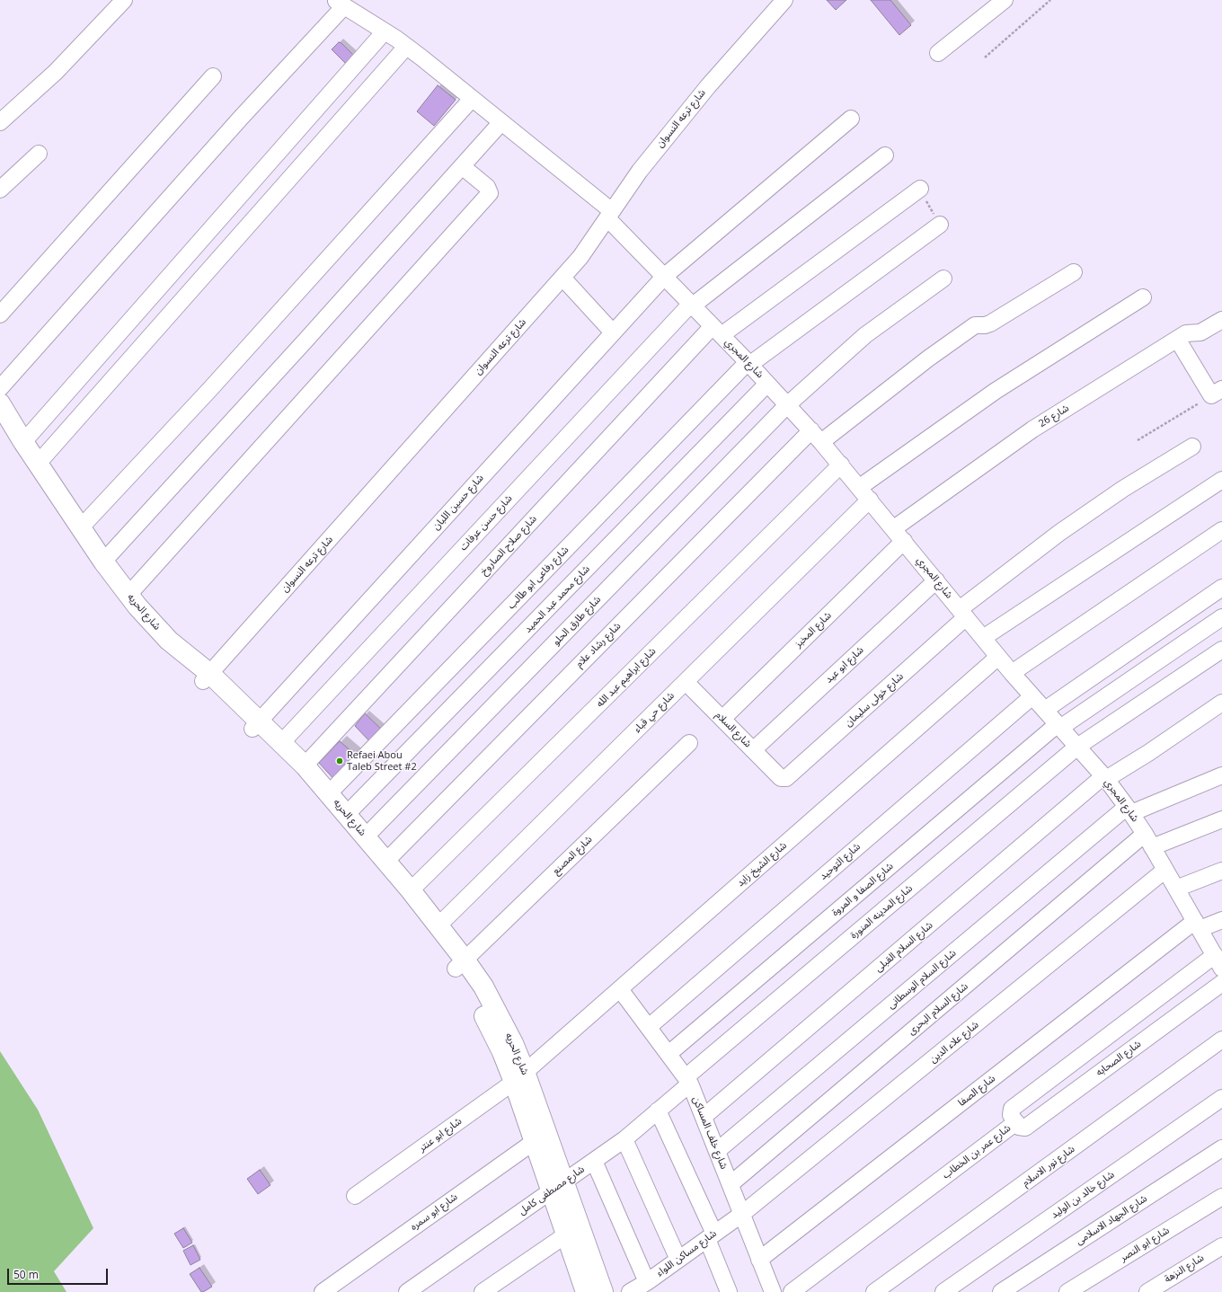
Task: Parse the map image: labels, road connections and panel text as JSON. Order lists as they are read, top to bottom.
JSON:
{
  "streets": {
    "main road": ["شارع الحريه"],
    "street": [
      "شارع ترعه النسوان",
      "شارع المجري",
      "شارع 26",
      "شارع حسين اللبان",
      "شارع حسن عرفات",
      "شارع صلاح الصاروخ",
      "شارع رفاعى ابو طالب",
      "شارع محمد عبد الحميد",
      "شارع طارق الحلو",
      "شارع المخبز",
      "شارع رشاد علام",
      "شارع ابو عيد",
      "شارع ابراهيم عبد الله",
      "شارع خولى سليمان",
      "شارع حي قباء",
      "شارع السلام",
      "شارع المصنع",
      "شارع التوحيد",
      "شارع الشيخ زايد",
      "شارع الصفا و المروة",
      "شارع المدينه المنورة",
      "شارع السلام القبلى",
      "شارع السلام الوسطانى",
      "شارع السلام البحرى",
      "شارع علاء الدين",
      "شارع الصحابه",
      "شارع الصفا",
      "شارع خلف المساكن",
      "شارع ابو عنتر",
      "شارع عمر بن الخطاب",
      "شارع نور الاسلام",
      "شارع مصطفى كامل",
      "شارع خالد بن الوليد",
      "شارع ابو سمره",
      "شارع الجهاد الاسلامى",
      "شارع ابو النصر",
      "شارع مساكن اللواء",
      "شارع النزهة"
    ]
  },
  "crossings": [
    ["شارع ترعه النسوان", "شارع المجري"],
    ["شارع ترعه النسوان", "شارع الحريه"],
    ["شارع المجري", "شارع 26"],
    ["شارع المجري", "شارع حسين اللبان"],
    ["شارع المجري", "شارع حسن عرفات"],
    ["شارع المجري", "شارع صلاح الصاروخ"],
    ["شارع المجري", "شارع رفاعى ابو طالب"],
    ["شارع المجري", "شارع محمد عبد الحميد"],
    ["شارع المجري", "شارع طارق الحلو"],
    ["شارع المجري", "شارع المخبز"],
    ["شارع المجري", "شارع رشاد علام"],
    ["شارع المجري", "شارع ابو عيد"],
    ["شارع المجري", "شارع ابراهيم عبد الله"],
    ["شارع المجري", "شارع خولى سليمان"],
    ["شارع المجري", "شارع حي قباء"],
    ["شارع المجري", "شارع التوحيد"],
    ["شارع المجري", "شارع الشيخ زايد"],
    ["شارع المجري", "شارع الصفا و المروة"],
    ["شارع المجري", "شارع المدينه المنورة"],
    ["شارع المجري", "شارع السلام القبلى"],
    ["شارع المجري", "شارع السلام الوسطانى"],
    ["شارع المجري", "شارع السلام البحرى"],
    ["شارع المجري", "شارع علاء الدين"],
    ["شارع المجري", "شارع الصفا"],
    ["شارع المجري", "شارع عمر بن الخطاب"],
    ["شارع حسين اللبان", "شارع الحريه"],
    ["شارع حسن عرفات", "شارع الحريه"],
    ["شارع صلاح الصاروخ", "شارع الحريه"],
    ["شارع رفاعى ابو طالب", "شارع الحريه"],
    ["شارع محمد عبد الحميد", "شارع الحريه"],
    ["شارع الحريه", "شارع طارق الحلو"],
    ["شارع الحريه", "شارع رشاد علام"],
    ["شارع الحريه", "شارع ابراهيم عبد الله"],
    ["شارع الحريه", "شارع حي قباء"],
    ["شارع الحريه", "شارع المصنع"],
    ["شارع الحريه", "شارع الشيخ زايد"],
    ["شارع الحريه", "شارع ابو عنتر"],
    ["شارع الحريه", "شارع مصطفى كامل"],
    ["شارع الحريه", "شارع ابو سمره"],
    ["شارع المخبز", "شارع السلام"],
    ["شارع ابو عيد", "شارع السلام"],
    ["شارع خولى سليمان", "شارع السلام"],
    ["شارع حي قباء", "شارع السلام"],
    ["شارع التوحيد", "شارع خلف المساكن"],
    ["شارع الشيخ زايد", "شارع خلف المساكن"],
    ["شارع الشيخ زايد", "شارع ابو عنتر"],
    ["شارع الصفا و المروة", "شارع خلف المساكن"],
    ["شارع المدينه المنورة", "شارع خلف المساكن"],
    ["شارع المدينه المنورة", "شارع مصطفى كامل"],
    ["شارع السلام القبلى", "شارع خلف المساكن"],
    ["شارع السلام الوسطانى", "شارع خلف المساكن"],
    ["شارع السلام البحرى", "شارع خلف المساكن"],
    ["شارع علاء الدين", "شارع خلف المساكن"],
    ["شارع علاء الدين", "شارع مساكن اللواء"],
    ["شارع الصحابه", "شارع عمر بن الخطاب"],
    ["شارع الصفا", "شارع خلف المساكن"],
    ["شارع خلف المساكن", "شارع مصطفى كامل"],
    ["شارع خلف المساكن", "شارع مساكن اللواء"]
  ],
  "places": ["Refaei Abou Taleb Street #2"],
  "scale_bar": "50 m"
}
